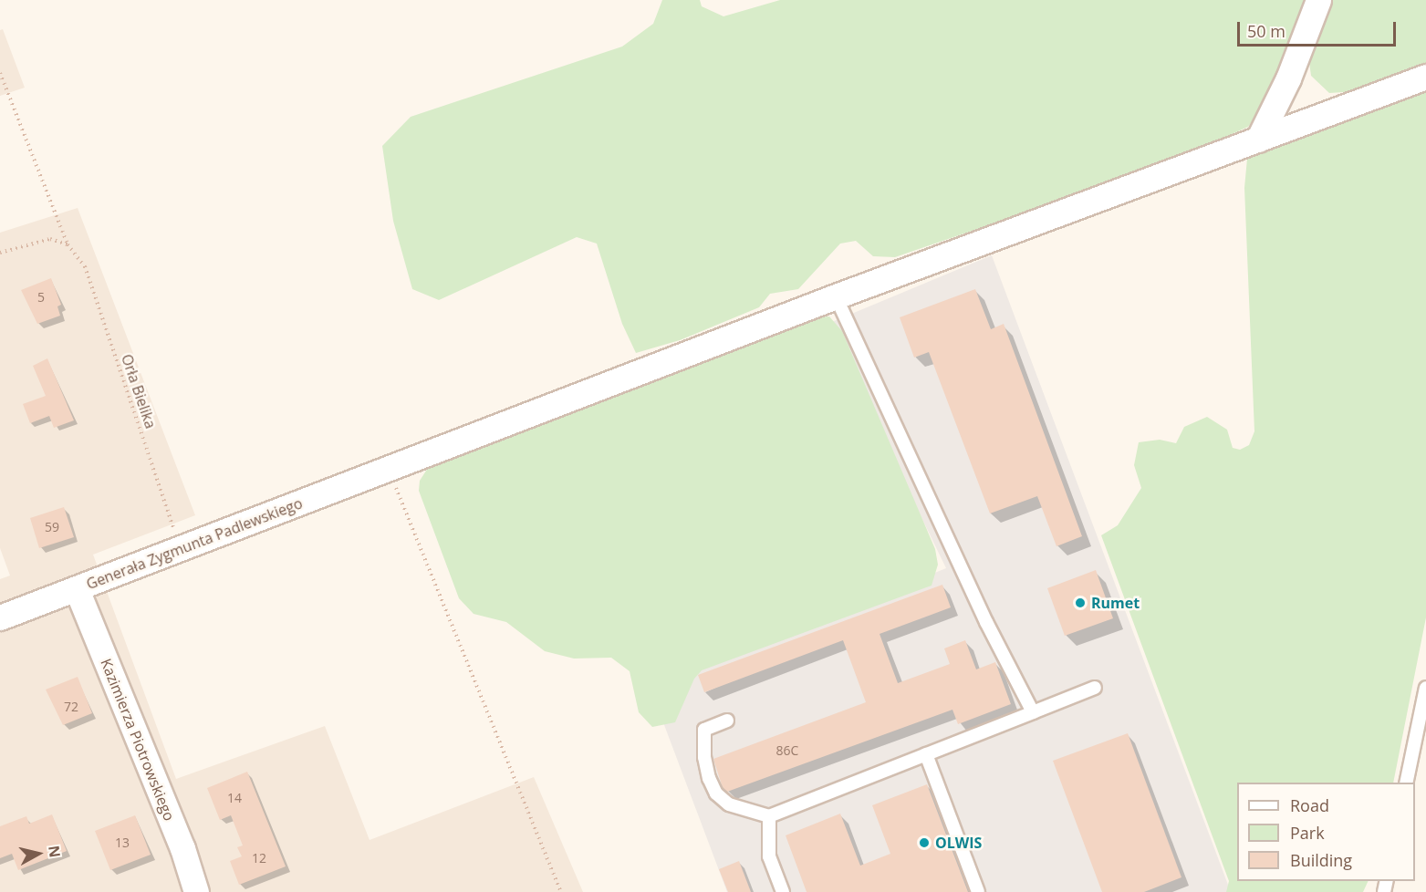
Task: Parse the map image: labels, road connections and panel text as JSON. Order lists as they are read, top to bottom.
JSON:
{
  "streets": {
    "street": ["Generała Zygmunta Padlewskiego", "Kazimierza Piotrowskiego"],
    "path": ["Orła Bielika"]
  },
  "crossings": [
    ["Orła Bielika", "Generała Zygmunta Padlewskiego"],
    ["Generała Zygmunta Padlewskiego", "Kazimierza Piotrowskiego"]
  ],
  "places": ["Rumet", "OLWIS"],
  "house_numbers": [
    "5",
    "59",
    "72",
    "86C",
    "14",
    "13",
    "12"
  ],
  "legend": ["Road", "Park", "Building"],
  "scale_bar": "50 m",
  "north": "right"
}
